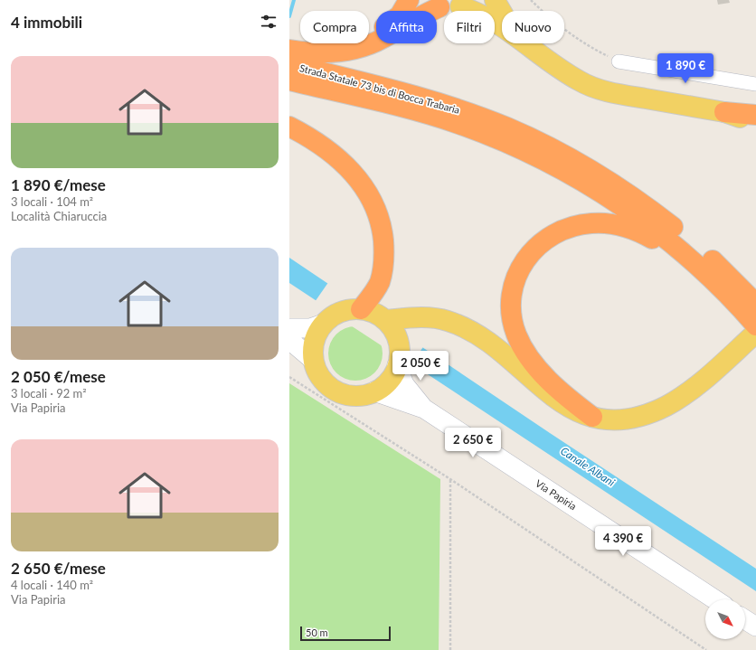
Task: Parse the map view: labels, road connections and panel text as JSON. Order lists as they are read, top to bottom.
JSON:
{
  "streets": {
    "highway": ["Strada Statale 73 bis di Bocca Trabaria"],
    "main road": ["Via Papiria"]
  },
  "water": ["Canale Albani"],
  "scale_bar": "50 m",
  "north": "bottom right",
  "page": {
    "heading": "4 immobili",
    "chip": [
      "Compra",
      "Affitta",
      "Filtri",
      "Nuovo"
    ],
    "list": [
      {
        "name": "1 890 €/mese",
        "note": "3 locali · 104 m² · Località Chiaruccia"
      },
      {
        "name": "2 050 €/mese",
        "note": "3 locali · 92 m² · Via Papiria"
      },
      {
        "name": "2 650 €/mese",
        "note": "4 locali · 140 m² · Via Papiria"
      }
    ],
    "price": [
      "1 890 €",
      "2 050 €",
      "2 650 €",
      "4 390 €"
    ],
    "scale": "50 m"
  }
}
